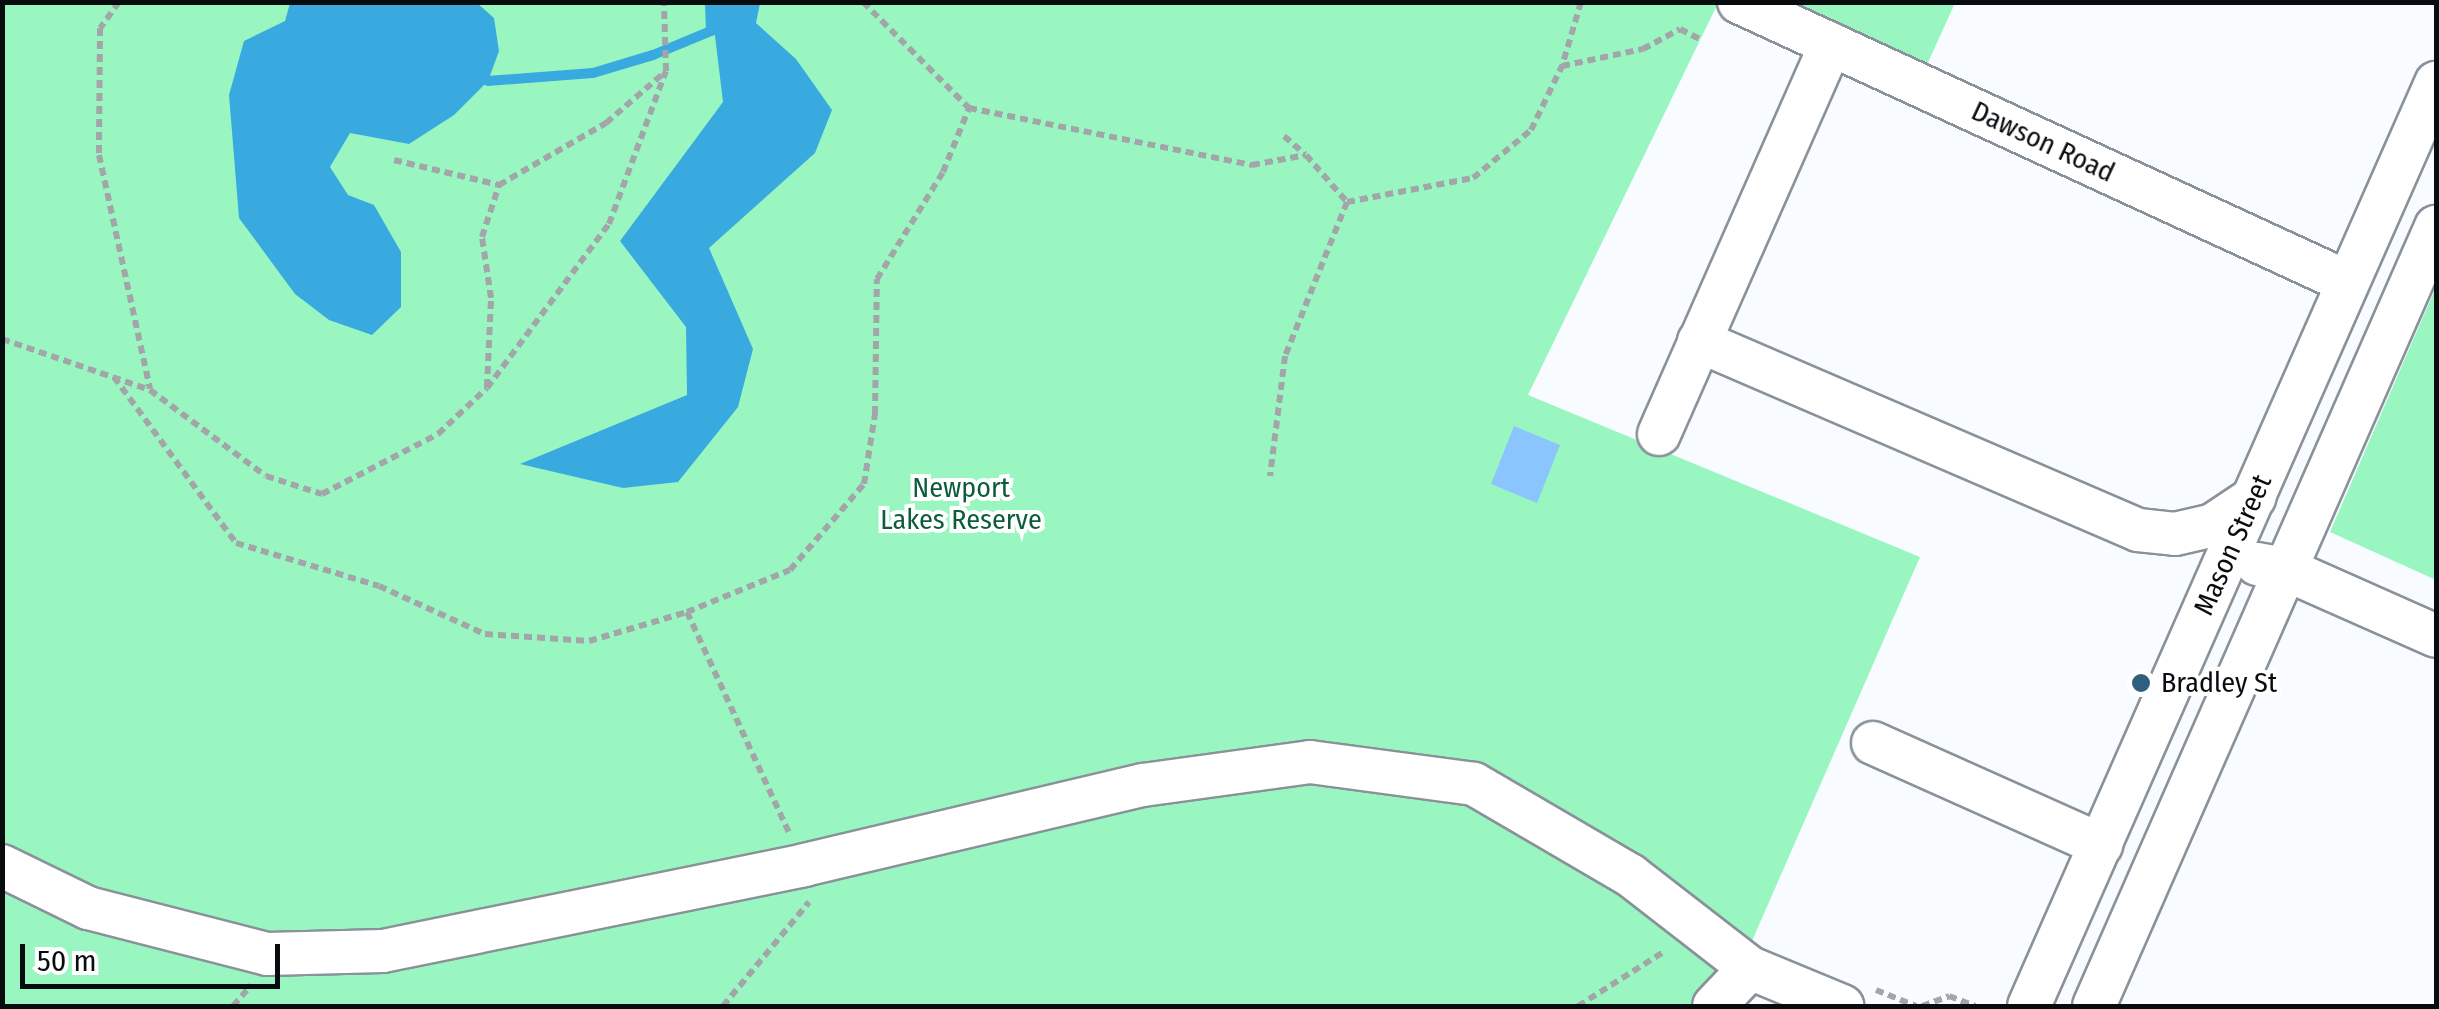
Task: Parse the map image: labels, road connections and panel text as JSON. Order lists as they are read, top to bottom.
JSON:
{
  "streets": {
    "street": ["Dawson Road", "Mason Street"]
  },
  "crossings": [
    ["Dawson Road", "Mason Street"]
  ],
  "parks": ["Newport Lakes Reserve"],
  "places": ["Bradley St"],
  "scale_bar": "50 m"
}
